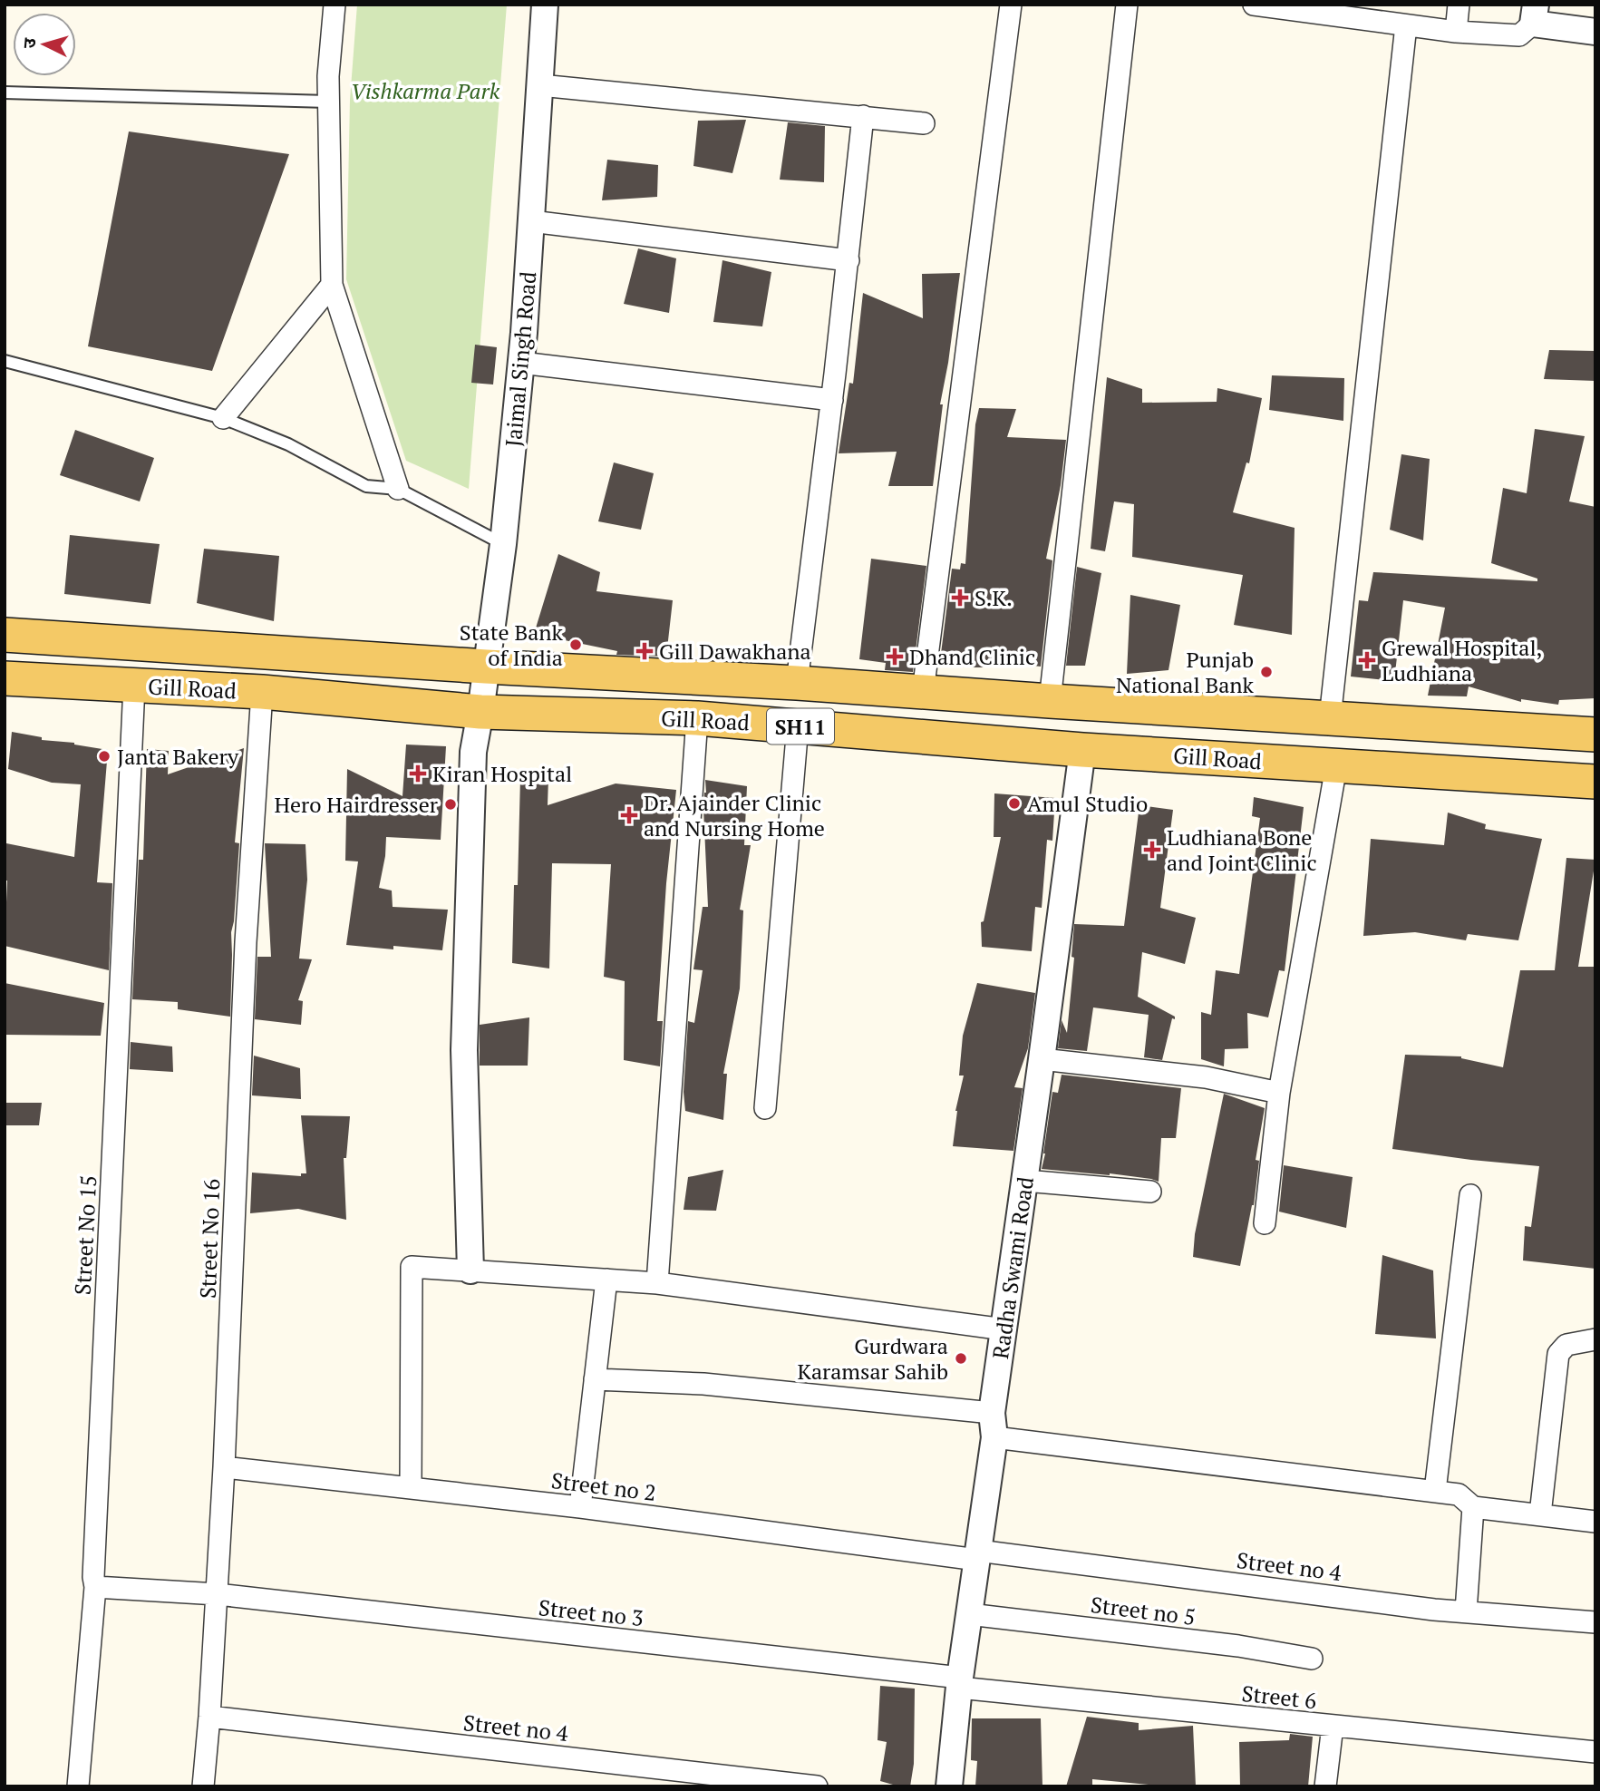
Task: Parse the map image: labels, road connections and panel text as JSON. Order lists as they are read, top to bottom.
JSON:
{
  "streets": {
    "main road": ["Gill Road", "SH11"],
    "street": [
      "Jaimal Singh Road",
      "Street No 15",
      "Street No 16",
      "Radha Swami Road",
      "Street no 2",
      "Street no 4",
      "Street no 5",
      "Street no 3",
      "Street 6"
    ]
  },
  "crossings": [
    ["Jaimal Singh Road", "Gill Road"],
    ["Gill Road", "Street No 15"],
    ["Gill Road", "Street No 16"],
    ["Gill Road", "Radha Swami Road"],
    ["Street No 15", "Street no 3"],
    ["Street No 16", "Street no 2"],
    ["Street No 16", "Street no 4"],
    ["Street No 16", "Street no 3"],
    ["Radha Swami Road", "Street no 2"],
    ["Radha Swami Road", "Street no 4"],
    ["Radha Swami Road", "Street no 5"],
    ["Radha Swami Road", "Street no 3"],
    ["Radha Swami Road", "Street 6"],
    ["Street no 2", "Street no 4"],
    ["Street no 3", "Street 6"]
  ],
  "parks": ["Vishkarma Park"],
  "places": {
    "health": [
      "S.K.",
      "Gill Dawakhana",
      "Dhand Clinic",
      "Grewal Hospital, Ludhiana",
      "Kiran Hospital",
      "Dr. Ajainder Clinic and Nursing Home",
      "Ludhiana Bone and Joint Clinic"
    ],
    "other": [
      "State Bank of India",
      "Punjab National Bank",
      "Janta Bakery",
      "Amul Studio",
      "Hero Hairdresser",
      "Gurdwara Karamsar Sahib"
    ]
  },
  "north": "left"
}
